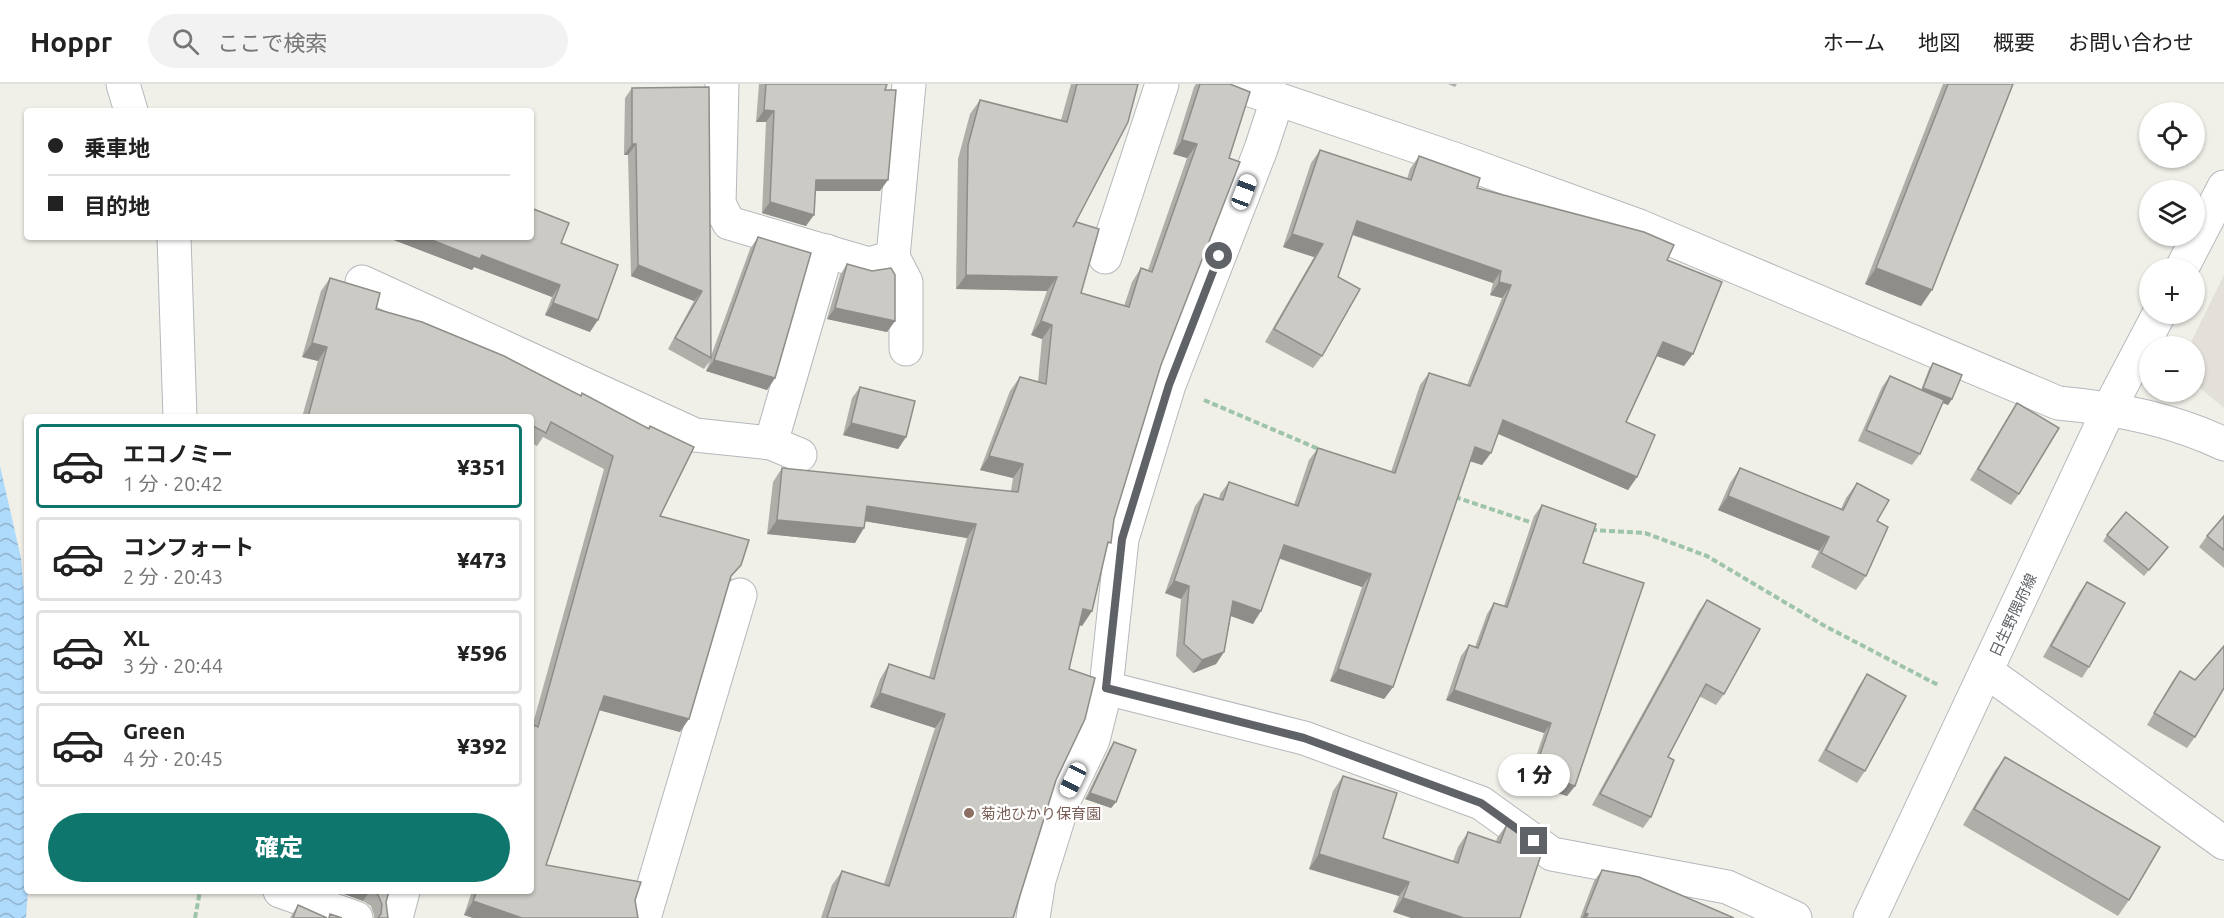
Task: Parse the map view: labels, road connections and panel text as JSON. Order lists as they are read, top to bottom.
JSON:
{
  "streets": {
    "street": ["日生野隈府線"]
  },
  "places": ["菊池ひかり保育園"],
  "page": {
    "header": "Hoppr",
    "search": "ここで検索",
    "nav": [
      "ホーム",
      "地図",
      "概要",
      "お問い合わせ"
    ],
    "map_buttons": ["+", "−"],
    "banner": ["乗車地", "目的地"],
    "list": [
      {
        "name": "エコノミー",
        "note": "1 分 · 20:42",
        "value": "¥351"
      },
      {
        "name": "コンフォート",
        "note": "2 分 · 20:43",
        "value": "¥473"
      },
      {
        "name": "XL",
        "note": "3 分 · 20:44",
        "value": "¥596"
      },
      {
        "name": "Green",
        "note": "4 分 · 20:45",
        "value": "¥392"
      }
    ],
    "bubble": "1 分",
    "buttons": "確定"
  }
}
